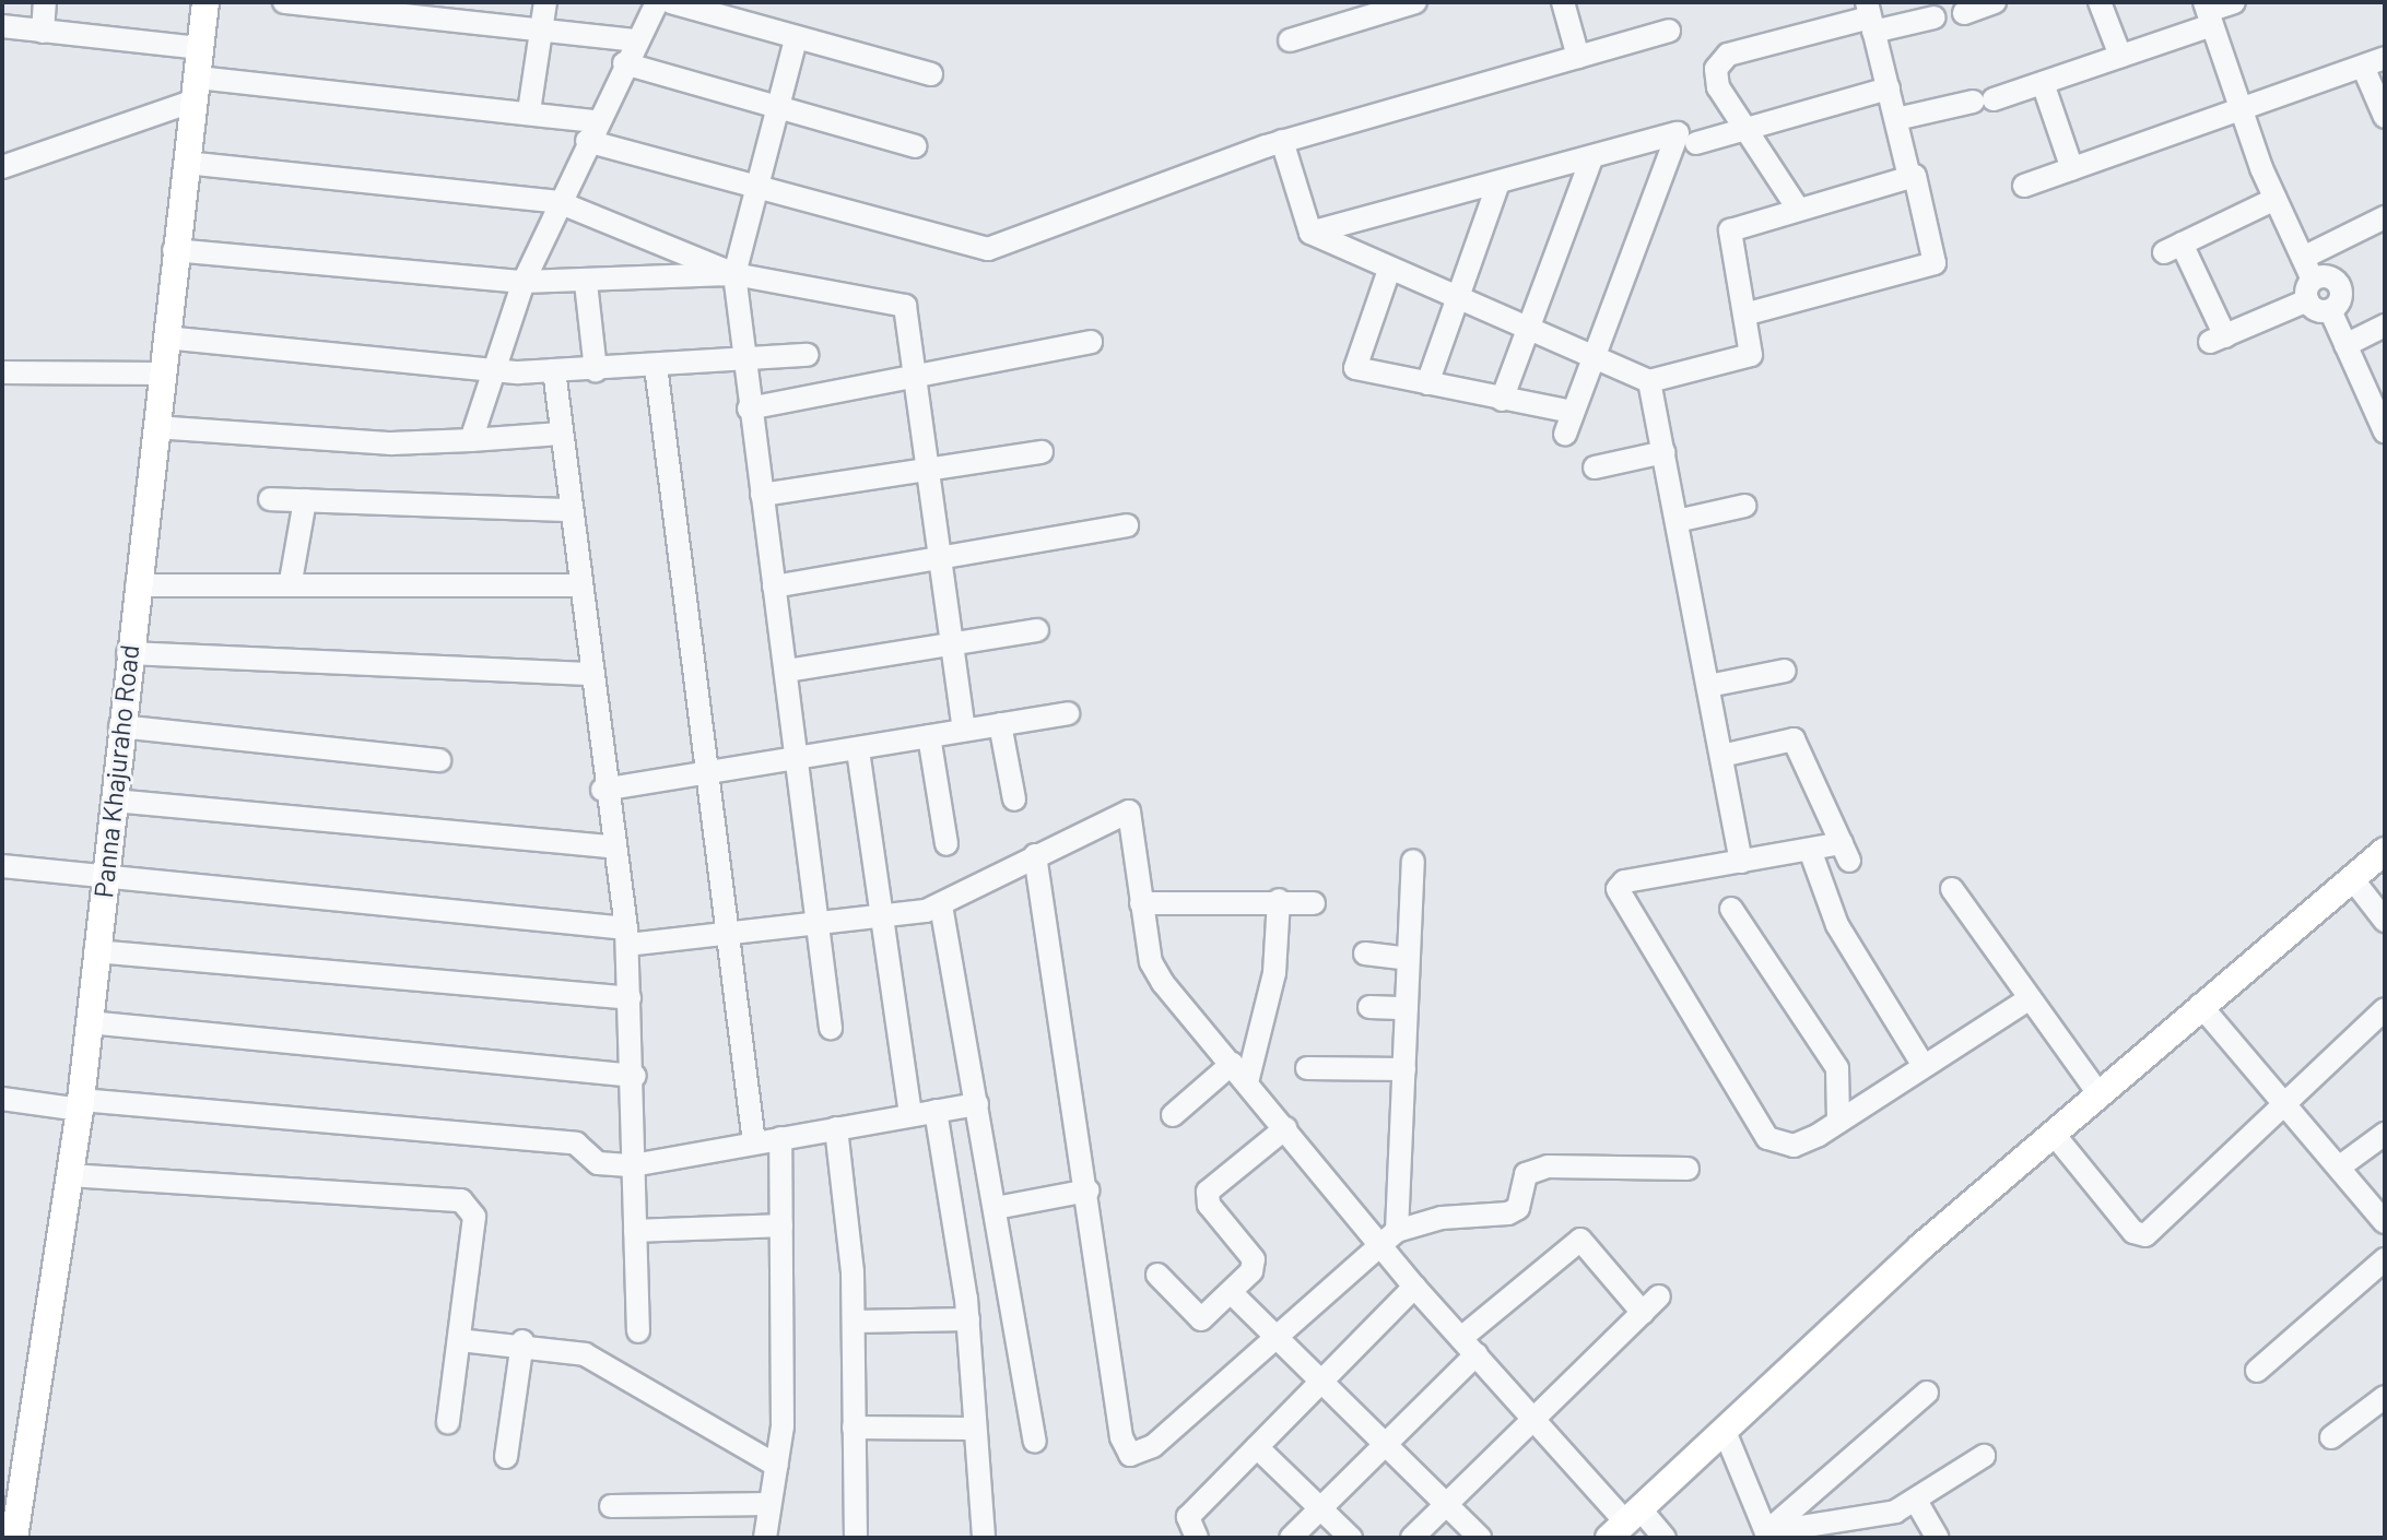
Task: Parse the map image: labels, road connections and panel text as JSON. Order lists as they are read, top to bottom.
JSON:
{
  "streets": {
    "main road": ["Panna Khajuraho Road"]
  }
}
